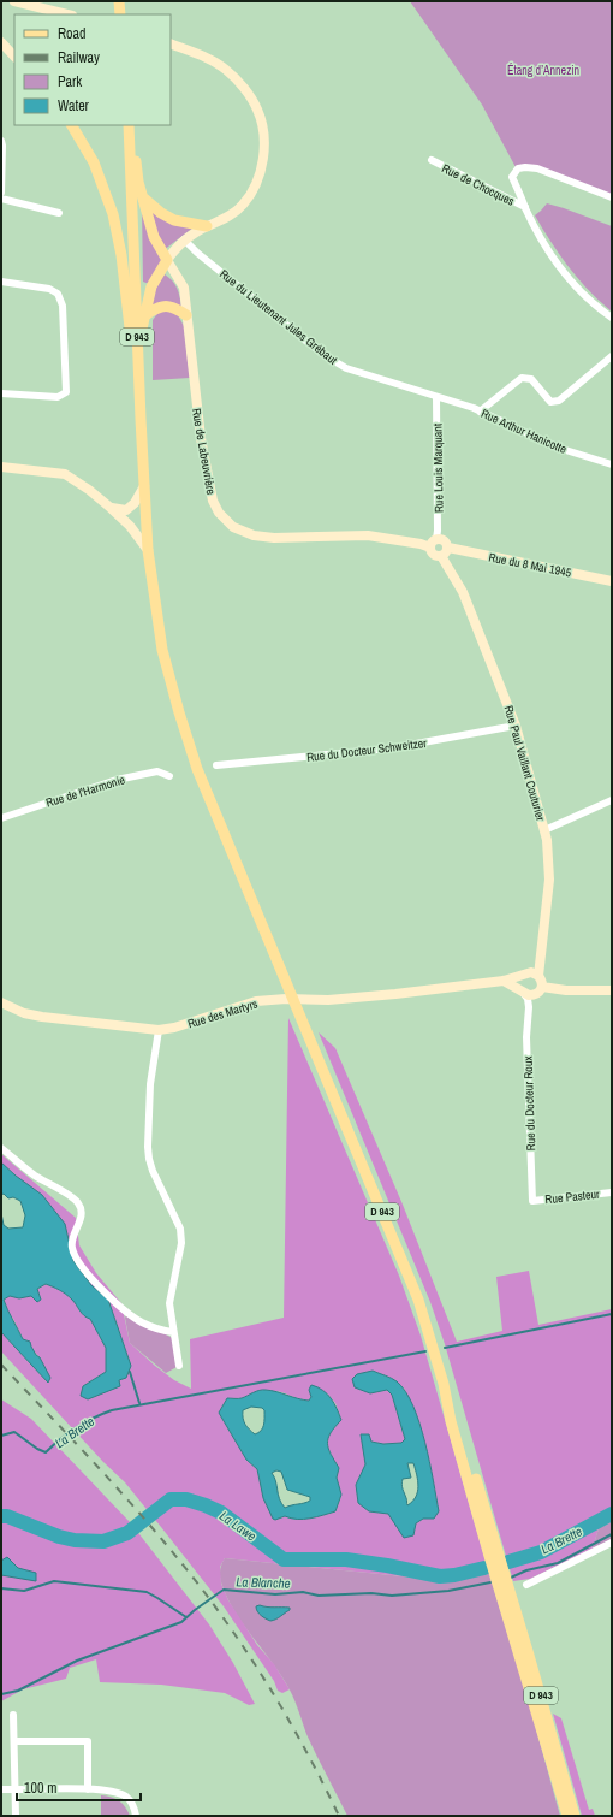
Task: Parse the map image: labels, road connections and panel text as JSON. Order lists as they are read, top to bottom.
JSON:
{
  "streets": {
    "main road": ["D 943"],
    "street": [
      "Rue de Chocques",
      "Rue du Lieutenant Jules Grébaut",
      "Rue Arthur Hanicotte",
      "Rue de Labeuvrière",
      "Rue Louis Marquant",
      "Rue du 8 Mai 1945",
      "Rue du Docteur Schweitzer",
      "Rue Paul Vaillant Couturier",
      "Rue de l'Harmonie",
      "Rue des Martyrs",
      "Rue du Docteur Roux",
      "Rue Pasteur"
    ]
  },
  "crossings": [
    ["Rue du Lieutenant Jules Grébaut", "Rue Arthur Hanicotte"],
    ["Rue du Lieutenant Jules Grébaut", "Rue Louis Marquant"],
    ["Rue Arthur Hanicotte", "Rue Louis Marquant"],
    ["Rue de Labeuvrière", "Rue Louis Marquant"],
    ["Rue de Labeuvrière", "Rue du 8 Mai 1945"],
    ["Rue de Labeuvrière", "Rue Paul Vaillant Couturier"],
    ["Rue Louis Marquant", "Rue du 8 Mai 1945"],
    ["Rue Louis Marquant", "Rue Paul Vaillant Couturier"],
    ["Rue du 8 Mai 1945", "Rue Paul Vaillant Couturier"],
    ["Rue du Docteur Schweitzer", "Rue Paul Vaillant Couturier"],
    ["Rue Paul Vaillant Couturier", "Rue des Martyrs"],
    ["Rue Paul Vaillant Couturier", "Rue du Docteur Roux"],
    ["Rue des Martyrs", "Rue du Docteur Roux"],
    ["Rue du Docteur Roux", "Rue Pasteur"]
  ],
  "water": ["La Brette", "La Lawe", "La Blanche"],
  "parks": ["Étang d’Annezin"],
  "legend": [
    "Road",
    "Railway",
    "Park",
    "Water"
  ],
  "scale_bar": "100 m"
}
